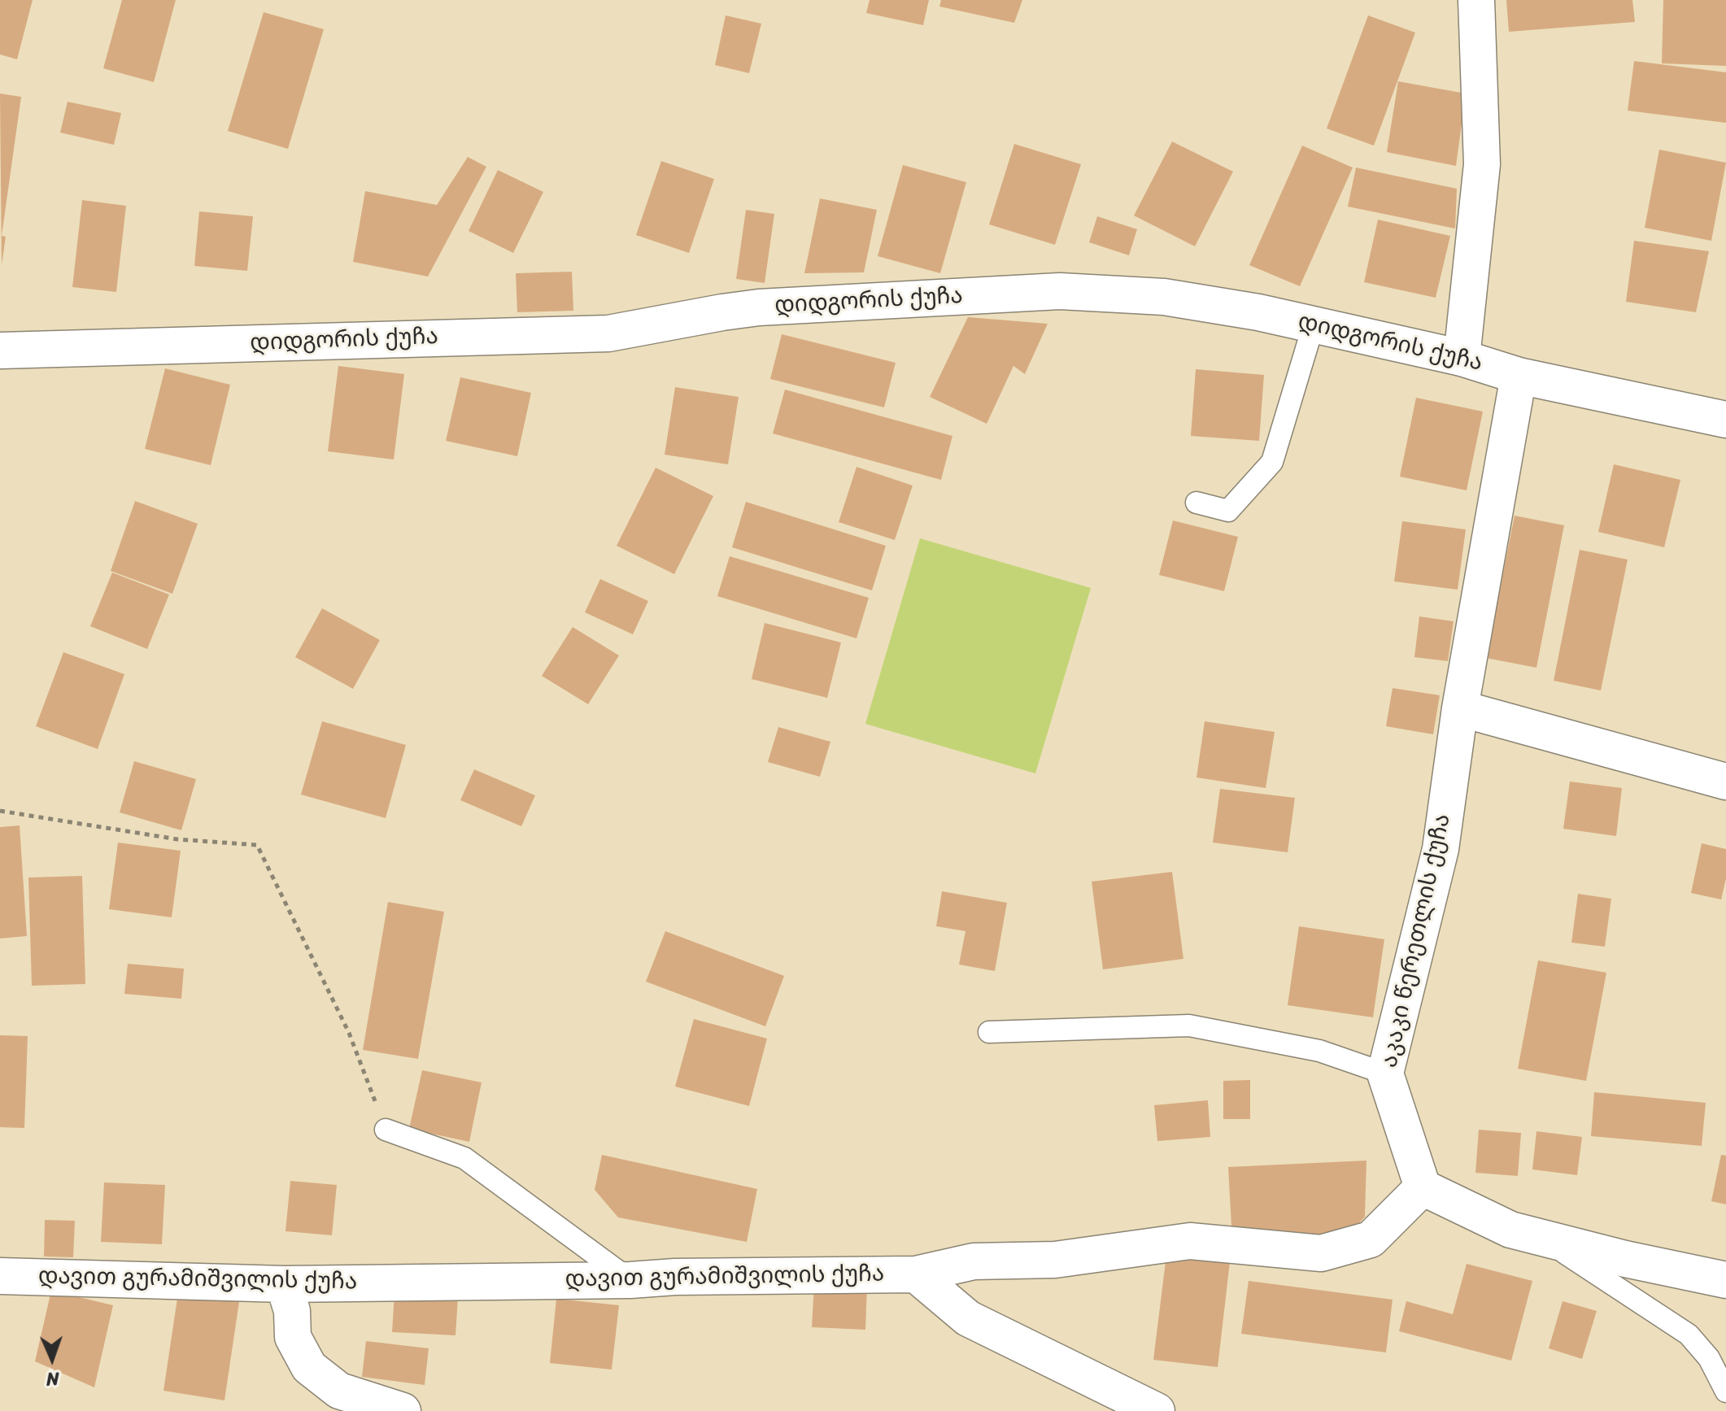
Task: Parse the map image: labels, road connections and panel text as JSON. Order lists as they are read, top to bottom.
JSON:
{
  "streets": {
    "street": ["დიდგორის ქუჩა", "აკაკი წერეთლის ქუჩა", "დავით გურამიშვილის ქუჩა"]
  },
  "crossings": [
    ["დიდგორის ქუჩა", "აკაკი წერეთლის ქუჩა"],
    ["აკაკი წერეთლის ქუჩა", "დავით გურამიშვილის ქუჩა"]
  ],
  "north": "bottom"
}
